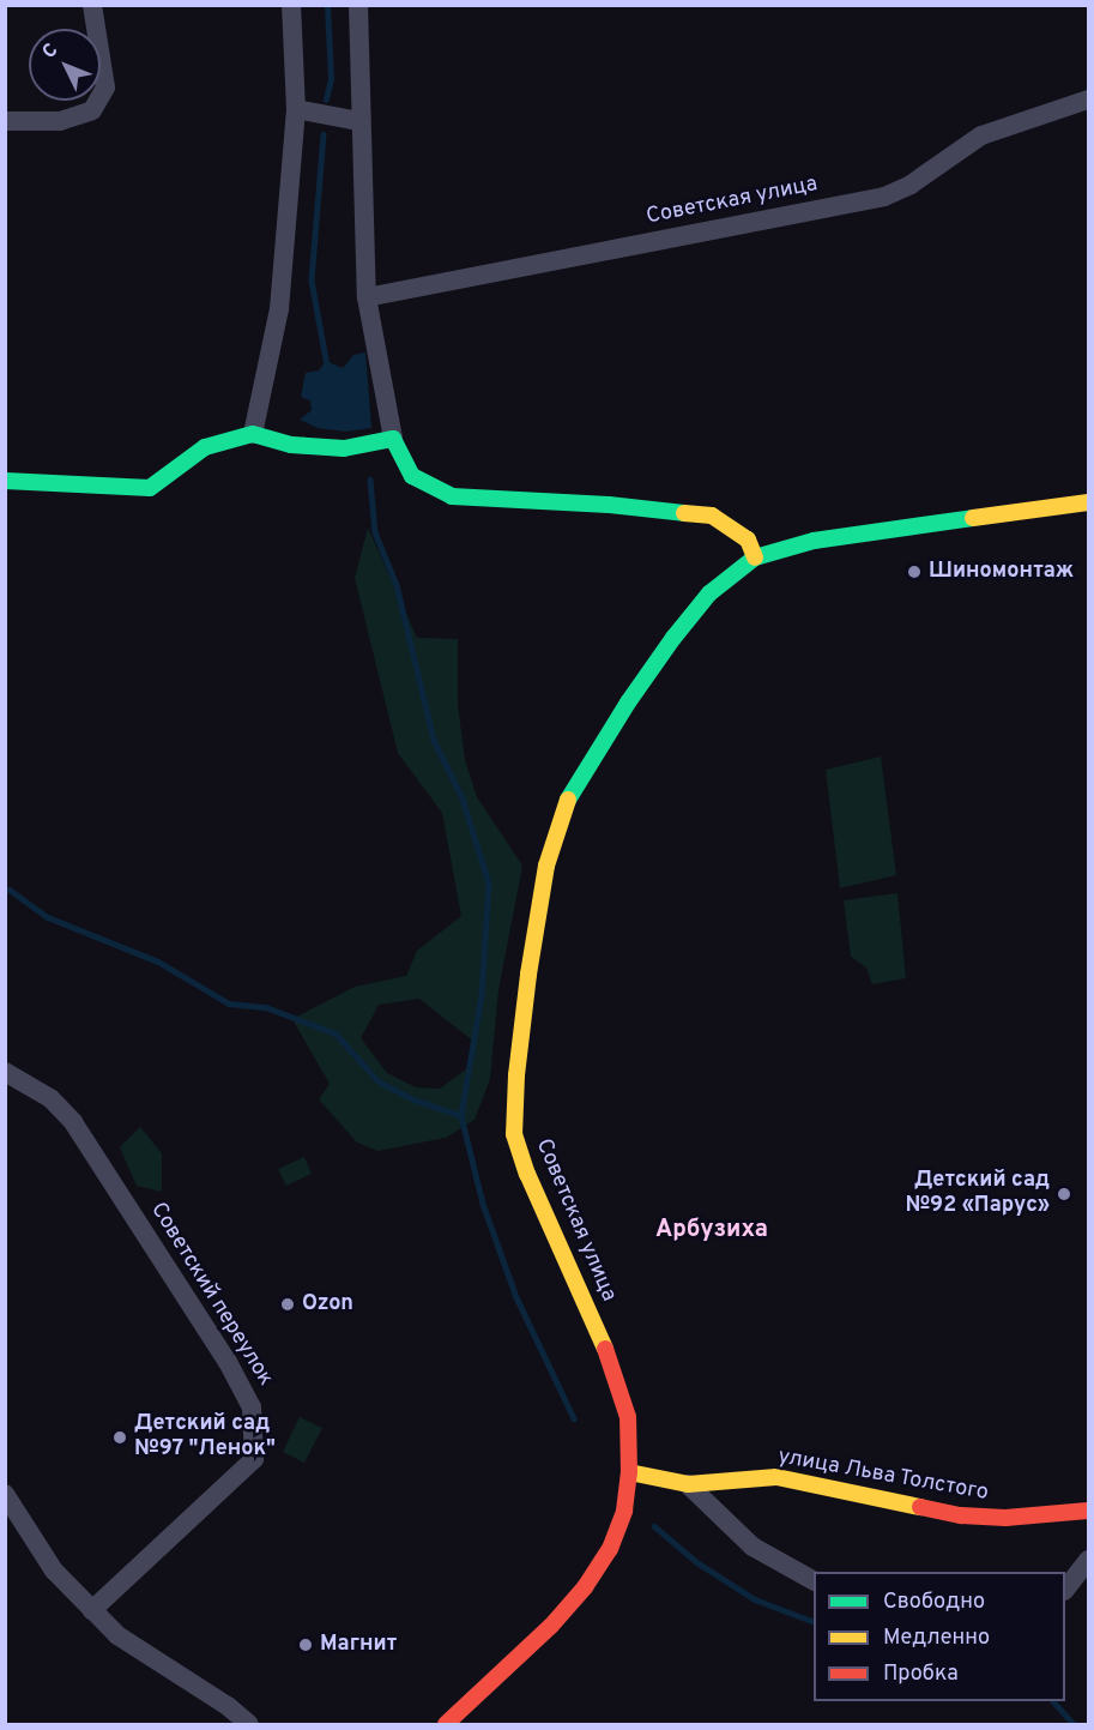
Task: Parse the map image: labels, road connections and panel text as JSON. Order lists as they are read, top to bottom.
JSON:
{
  "streets": {
    "main road": ["Советская улица", "улица Льва Толстого"],
    "street": ["Советский переулок"]
  },
  "crossings": [
    ["Советская улица", "улица Льва Толстого"]
  ],
  "districts": ["Арбузиха"],
  "places": [
    "Шиномонтаж",
    "Детский сад №92 «Парус»",
    "Ozon",
    "Детский сад №97 \"Ленок\"",
    "Магнит"
  ],
  "legend": ["Свободно", "Медленно", "Пробка"],
  "north": "top left"
}
